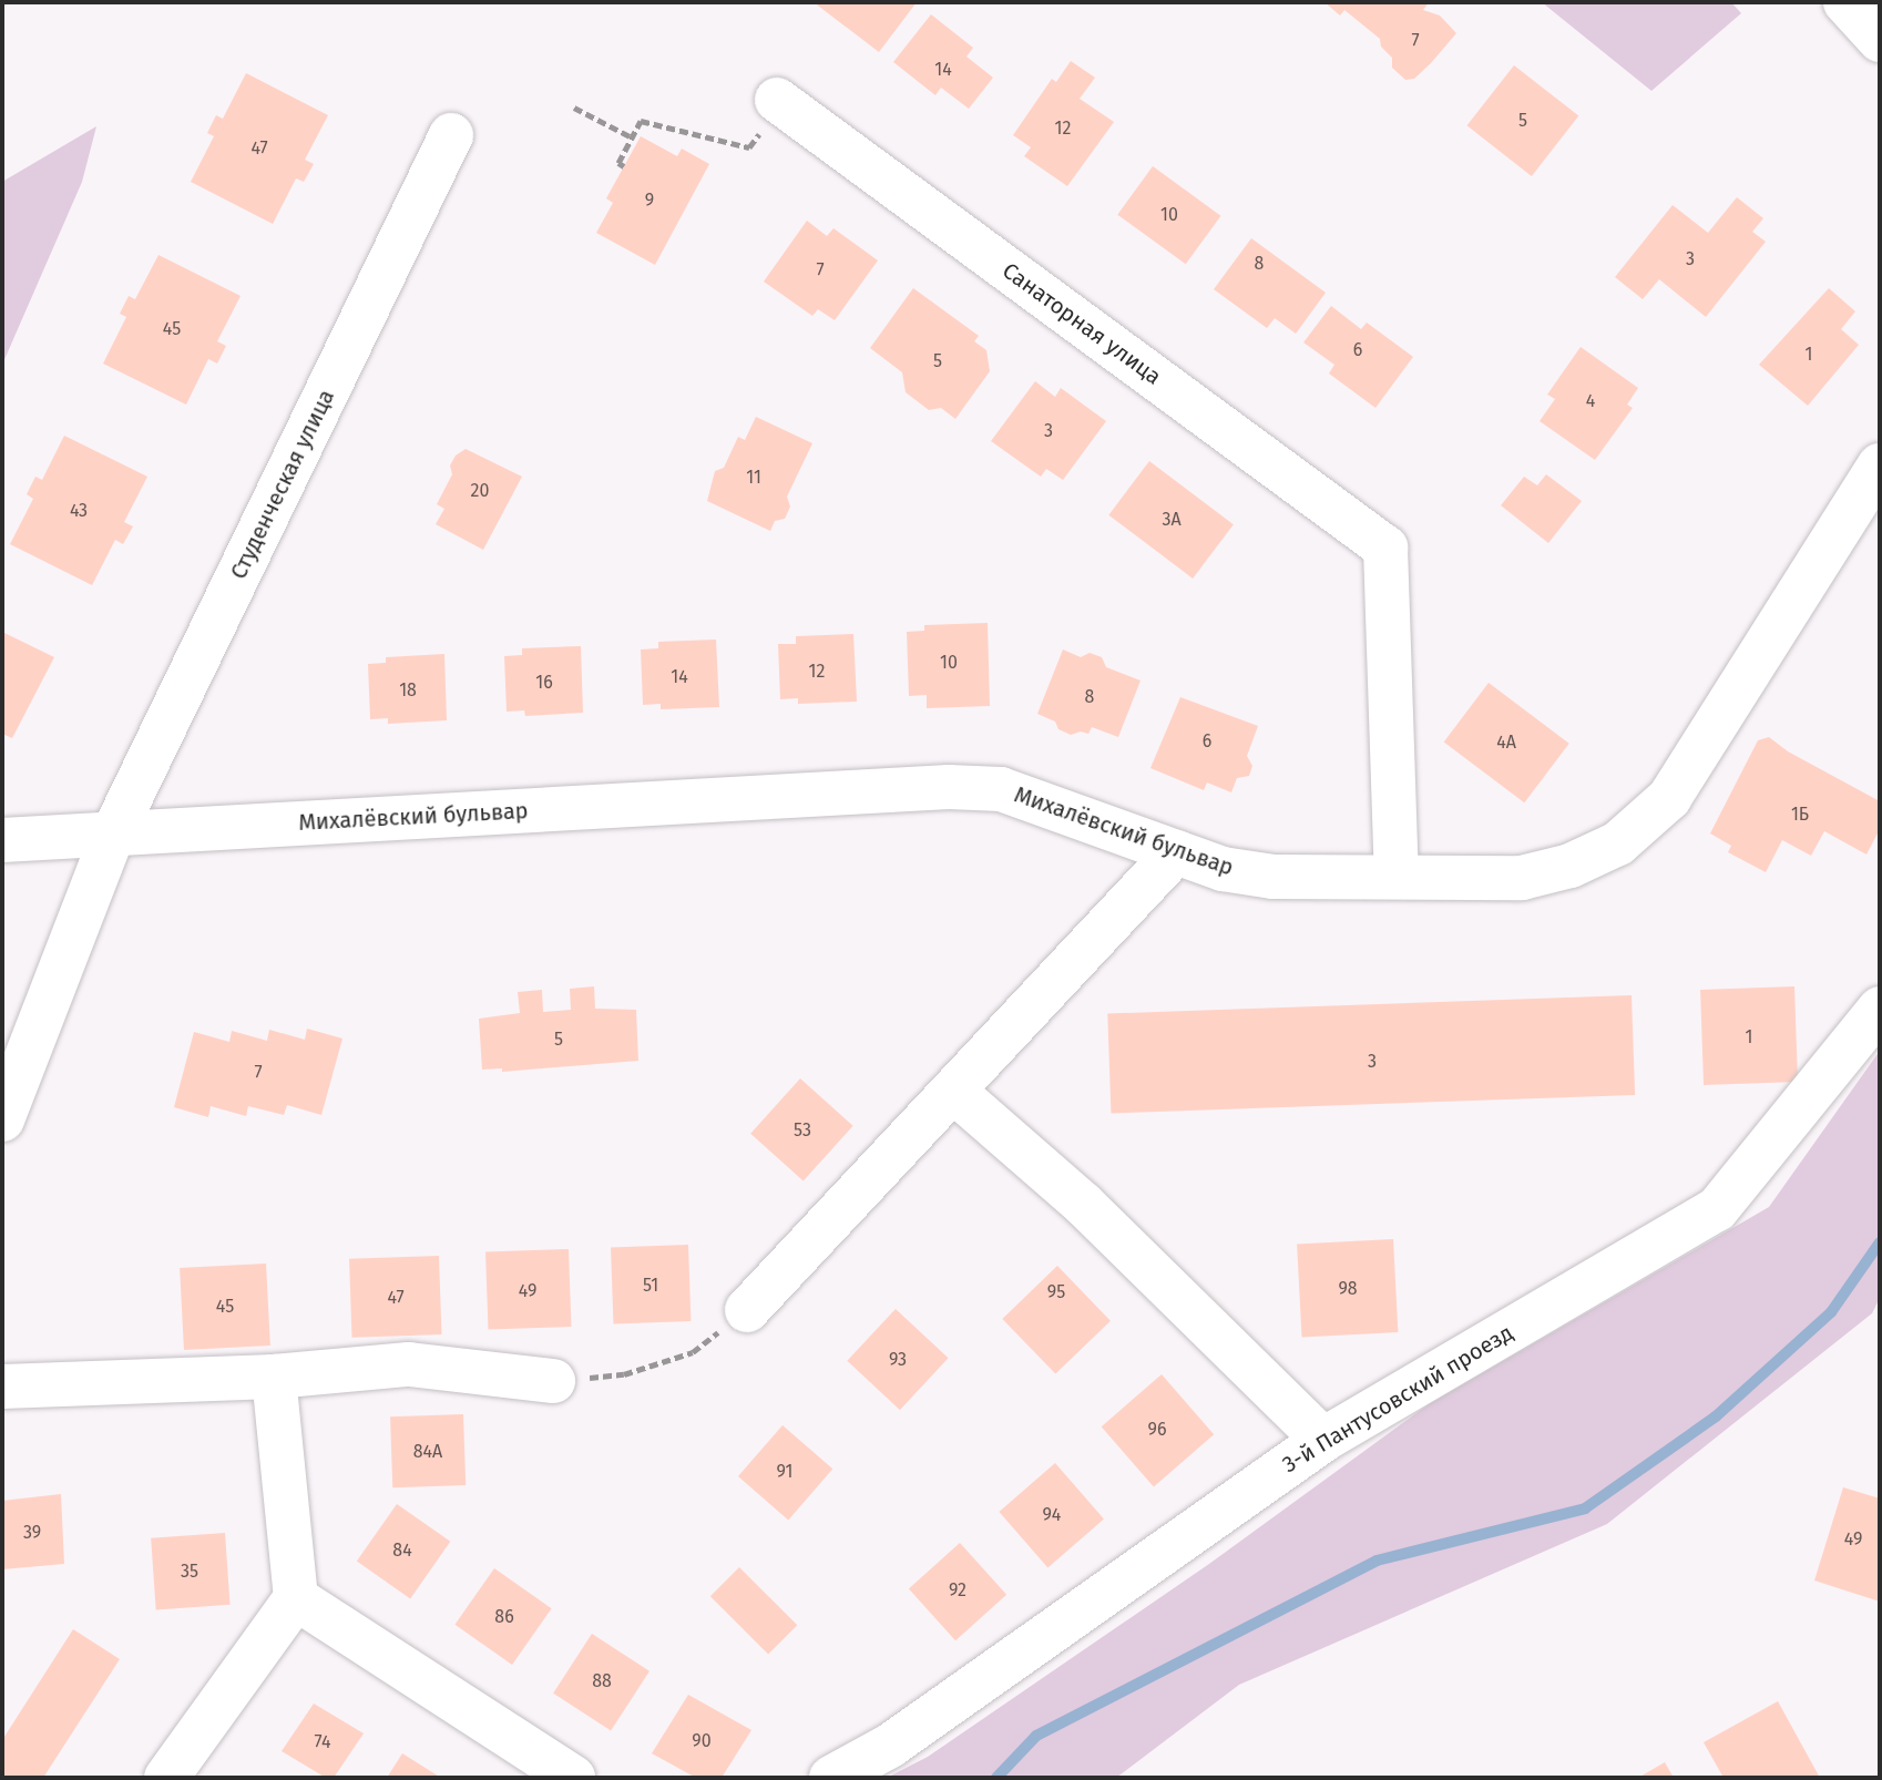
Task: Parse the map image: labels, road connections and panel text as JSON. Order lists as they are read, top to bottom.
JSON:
{
  "streets": {
    "street": [
      "Санаторная улица",
      "Студенческая улица",
      "Михалёвский бульвар",
      "3-й Пантусовский проезд"
    ]
  },
  "crossings": [
    ["Санаторная улица", "Михалёвский бульвар"],
    ["Студенческая улица", "Михалёвский бульвар"]
  ],
  "house_numbers": [
    "7",
    "14",
    "5",
    "12",
    "47",
    "9",
    "10",
    "3",
    "8",
    "7",
    "45",
    "6",
    "1",
    "5",
    "4",
    "3",
    "11",
    "20",
    "43",
    "3А",
    "10",
    "12",
    "14",
    "16",
    "18",
    "8",
    "6",
    "4А",
    "1Б",
    "1",
    "5",
    "3",
    "7",
    "53",
    "51",
    "98",
    "49",
    "95",
    "47",
    "45",
    "93",
    "96",
    "84А",
    "91",
    "94",
    "39",
    "49",
    "84",
    "35",
    "92",
    "86",
    "88",
    "90",
    "74"
  ]
}
